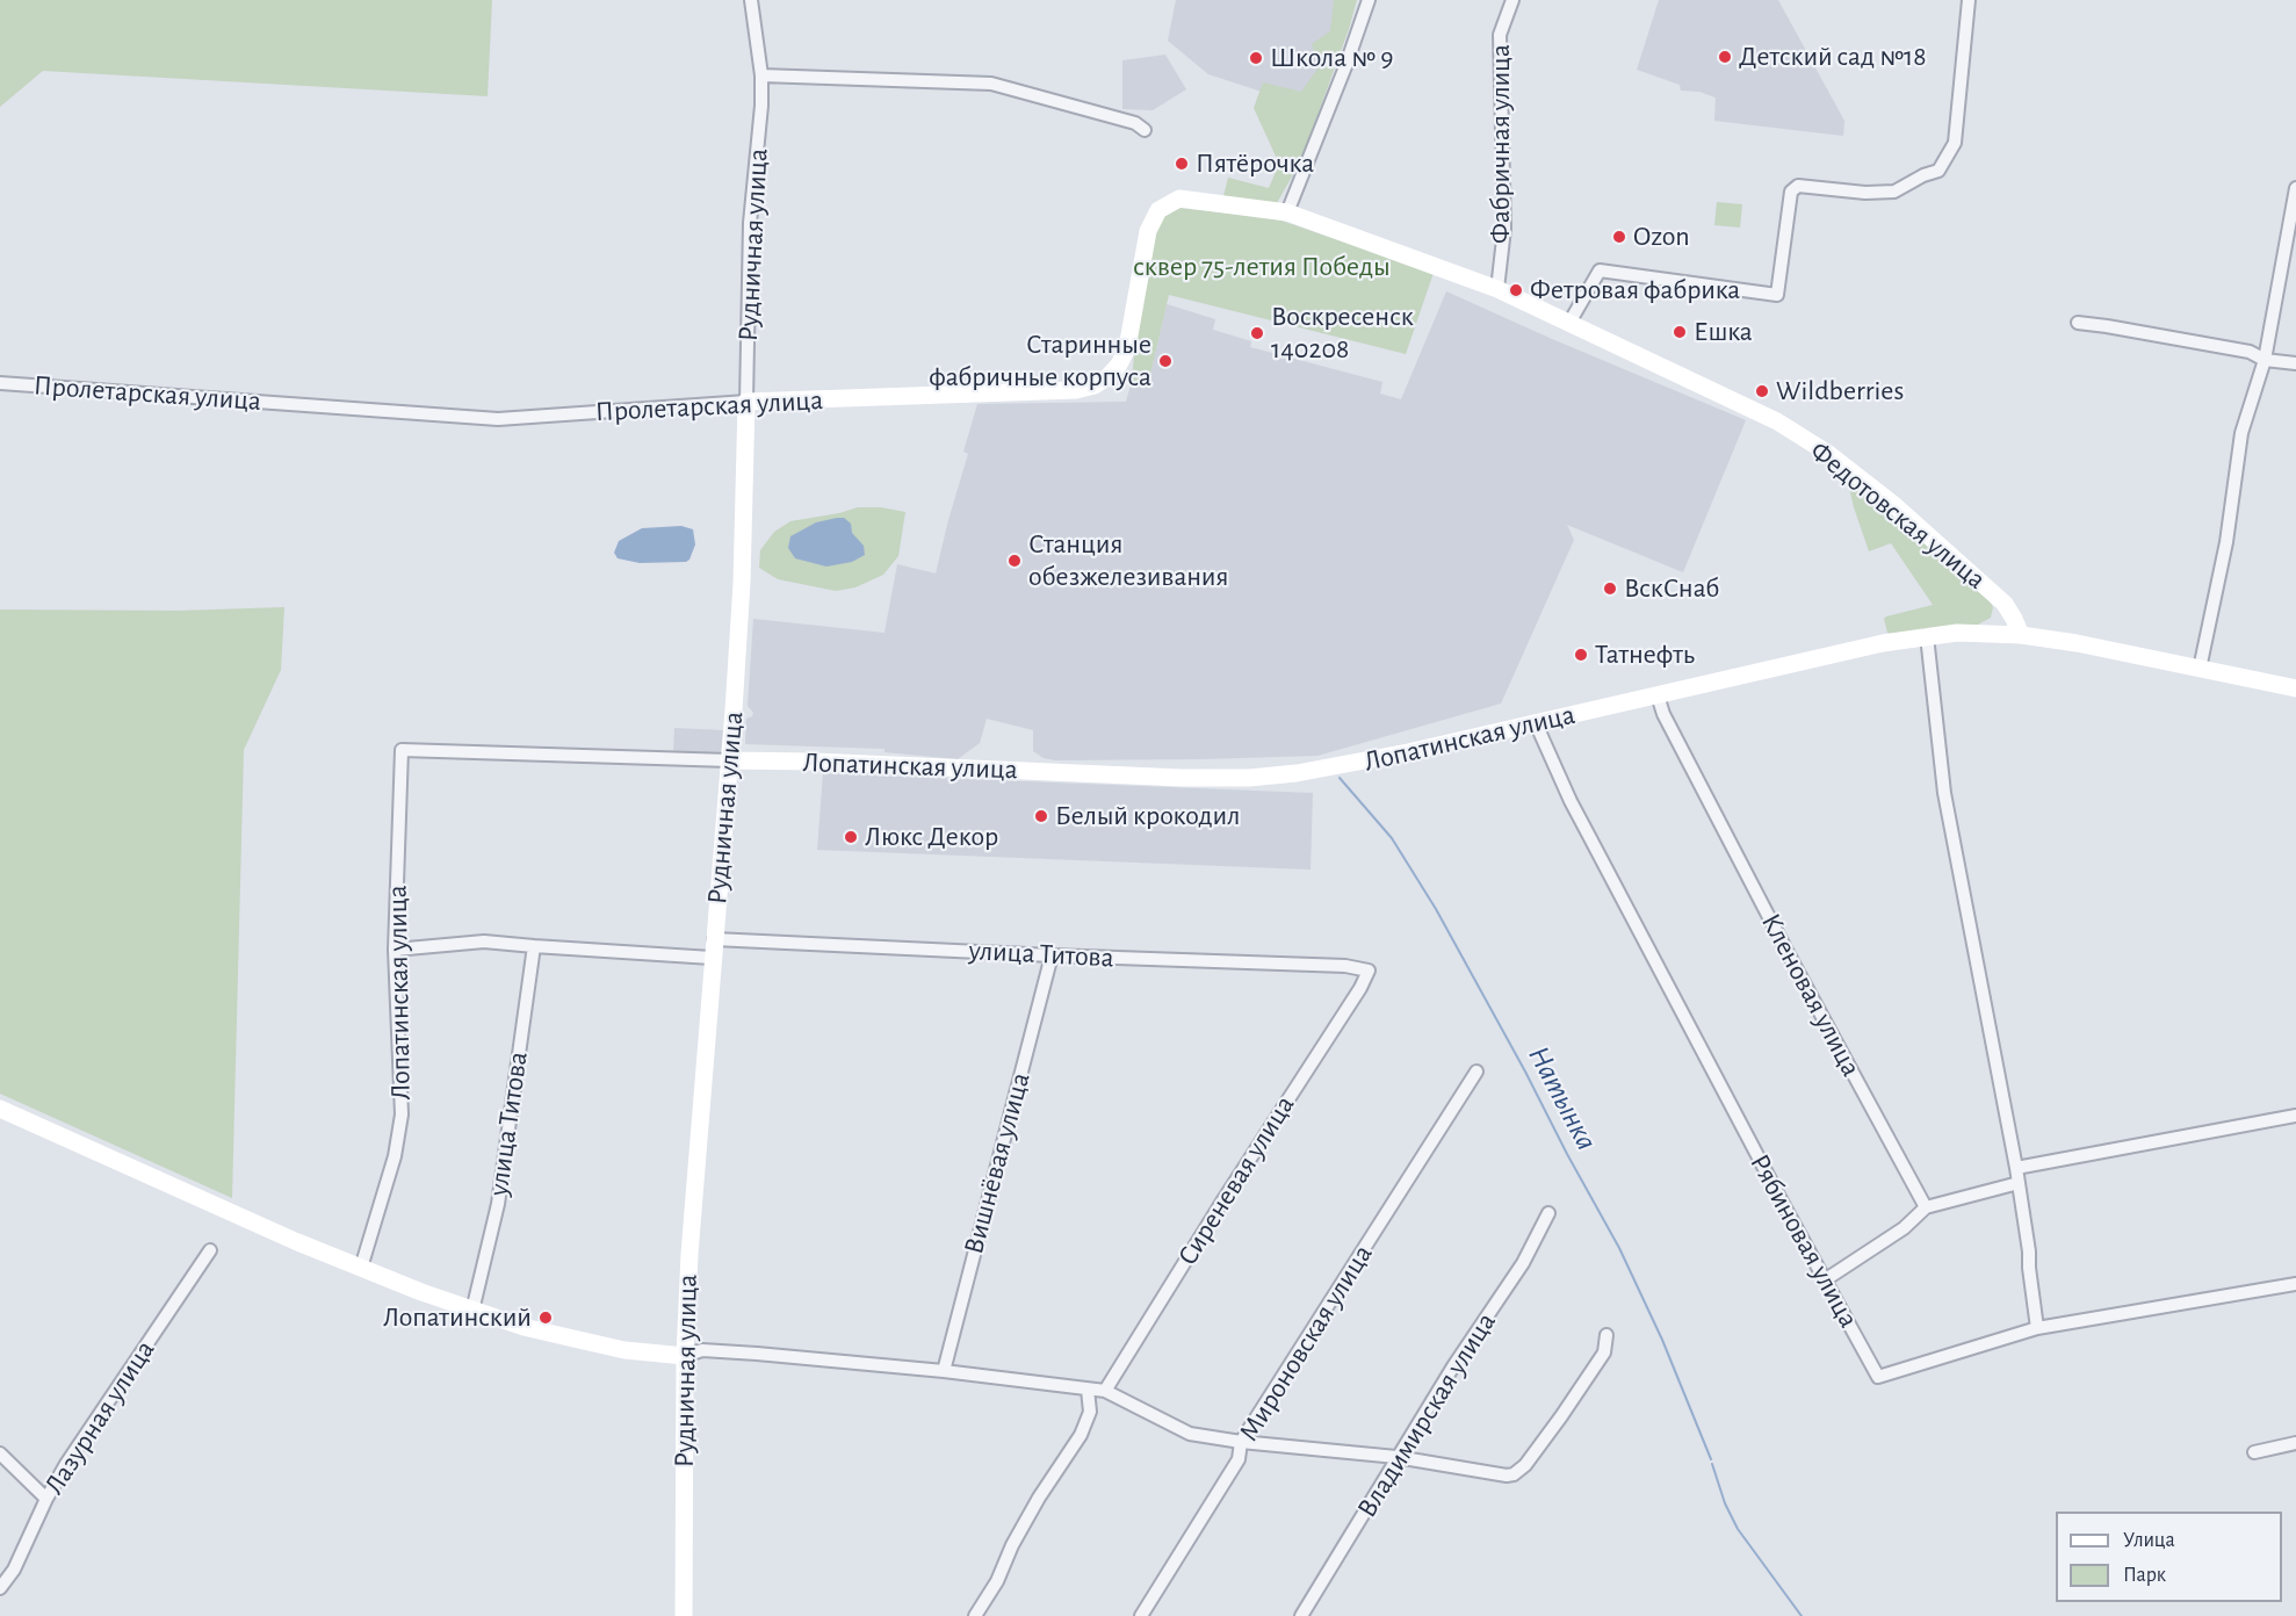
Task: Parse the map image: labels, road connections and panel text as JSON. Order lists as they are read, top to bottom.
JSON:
{
  "streets": {
    "main road": [
      "Рудничная улица",
      "Пролетарская улица",
      "Федотовская улица",
      "Лопатинская улица"
    ],
    "street": [
      "Фабричная улица",
      "улица Титова",
      "Кленовая улица",
      "Вишнёвая улица",
      "Сиреневая улица",
      "Рябиновая улица",
      "Мироновская улица",
      "Владимирская улица",
      "Лазурная улица"
    ]
  },
  "crossings": [
    ["Фабричная улица", "Пролетарская улица"],
    ["Фабричная улица", "Федотовская улица"],
    ["Рудничная улица", "Пролетарская улица"],
    ["Рудничная улица", "Лопатинская улица"],
    ["Рудничная улица", "улица Титова"],
    ["Пролетарская улица", "Федотовская улица"],
    ["Федотовская улица", "Лопатинская улица"],
    ["Лопатинская улица", "Кленовая улица"],
    ["Лопатинская улица", "Рябиновая улица"],
    ["улица Титова", "Вишнёвая улица"],
    ["улица Титова", "Сиреневая улица"]
  ],
  "water": ["Натынка"],
  "parks": ["сквер 75-летия Победы"],
  "places": [
    "Детский сад №18",
    "Школа № 9",
    "Пятёрочка",
    "Ozon",
    "Фетровая фабрика",
    "Ешка",
    "Воскресенск 140208",
    "Старинные фабричные корпуса",
    "Wildberries",
    "Станция обезжелезивания",
    "ВскСнаб",
    "Татнефть",
    "Белый крокодил",
    "Люкс Декор",
    "Лопатинский"
  ],
  "legend": ["Улица", "Парк"]
}
